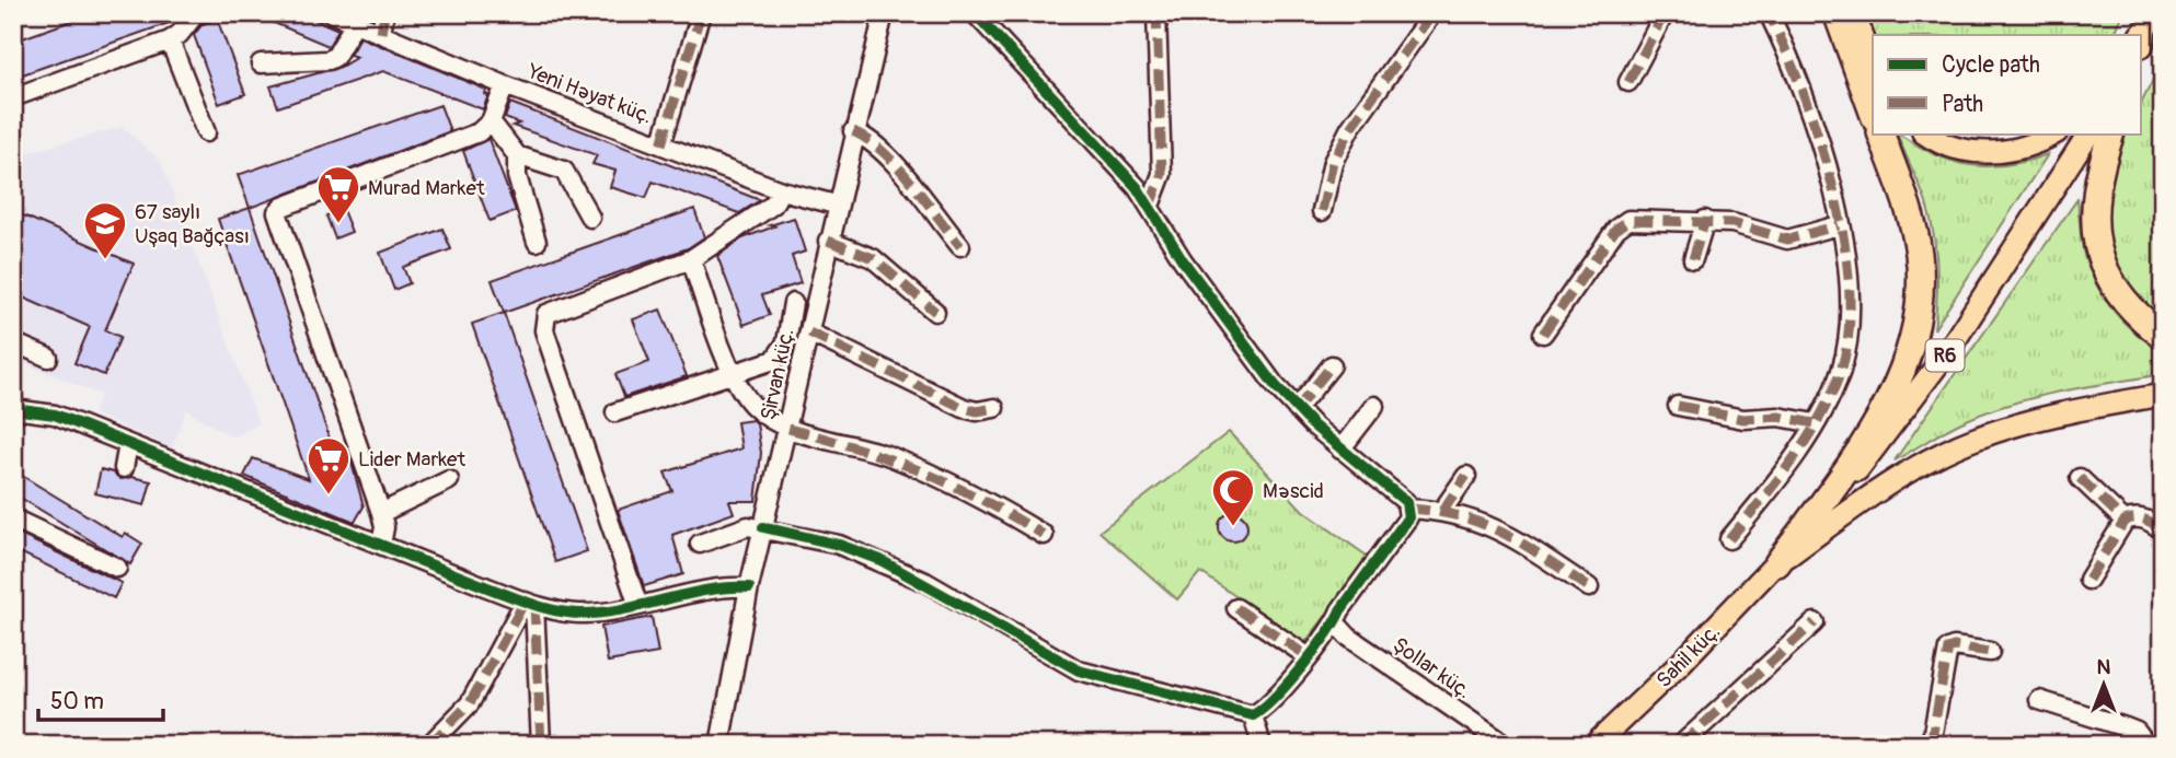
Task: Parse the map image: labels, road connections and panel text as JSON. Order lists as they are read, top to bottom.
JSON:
{
  "streets": {
    "main road": ["R6", "Sahil küç."],
    "street": ["Yeni Həyat küç.", "Şirvan küç.", "Şollar küç."]
  },
  "crossings": [
    ["Yeni Həyat küç.", "Şirvan küç."],
    ["R6", "Sahil küç."]
  ],
  "places": {
    "supermarket": ["Murad Market", "Lider Market"],
    "school or university": ["67 saylı Uşaq Bağçası"],
    "mosque": ["Məscid"]
  },
  "legend": ["Cycle path", "Path"],
  "scale_bar": "50 m",
  "north": "top"
}
